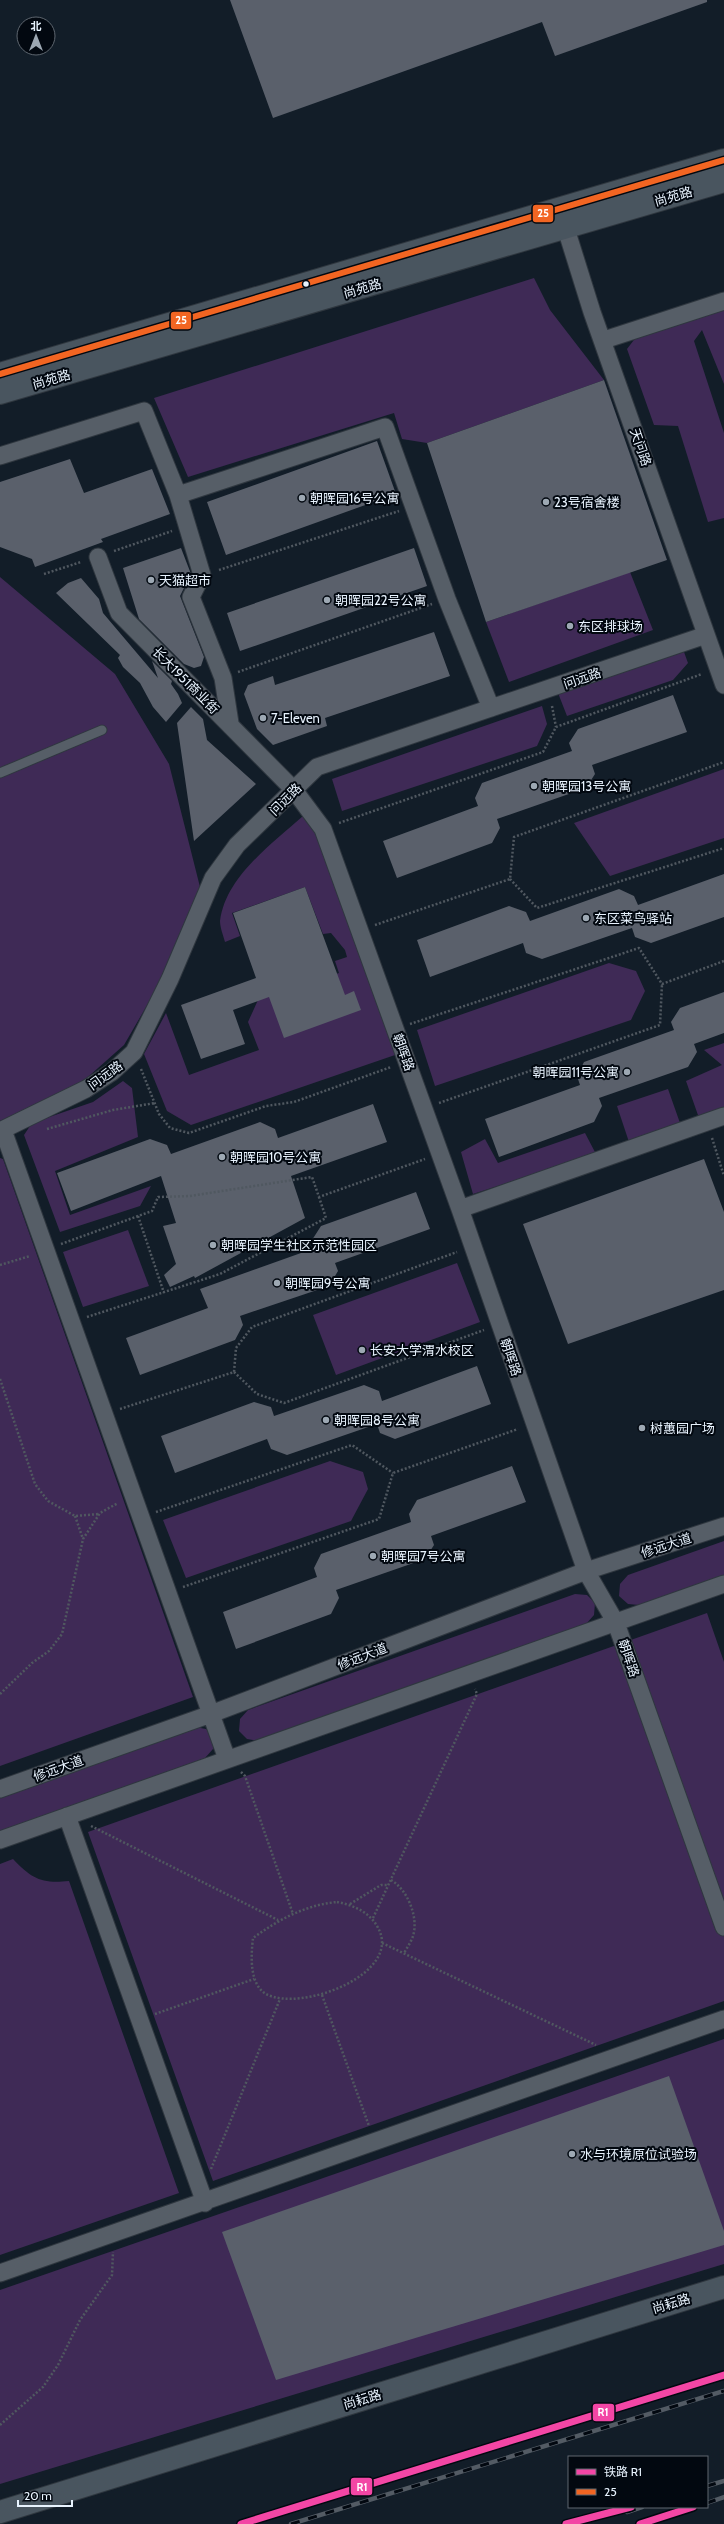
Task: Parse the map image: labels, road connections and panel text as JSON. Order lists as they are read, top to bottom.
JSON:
{
  "streets": {
    "main road": ["尚苑路", "尚耘路"],
    "street": [
      "天问路",
      "问远路",
      "长大1951商业街",
      "朝晖路",
      "修远大道"
    ]
  },
  "crossings": [
    ["尚苑路", "天问路"],
    ["天问路", "问远路"],
    ["问远路", "长大1951商业街"],
    ["问远路", "朝晖路"],
    ["长大1951商业街", "朝晖路"],
    ["朝晖路", "修远大道"]
  ],
  "places": [
    "朝晖园16号公寓",
    "23号宿舍楼",
    "天猫超市",
    "朝晖园22号公寓",
    "东区排球场",
    "7-Eleven",
    "朝晖园13号公寓",
    "东区菜鸟驿站",
    "朝晖园11号公寓",
    "朝晖园10号公寓",
    "朝晖园学生社区示范性园区",
    "朝晖园9号公寓",
    "长安大学渭水校区",
    "朝晖园8号公寓",
    "树蕙园广场",
    "朝晖园7号公寓",
    "水与环境原位试验场"
  ],
  "lines": ["transit line 25", "rail line R1"],
  "legend": ["铁路 R1", "25"],
  "scale_bar": "20 m",
  "north": "top"
}
